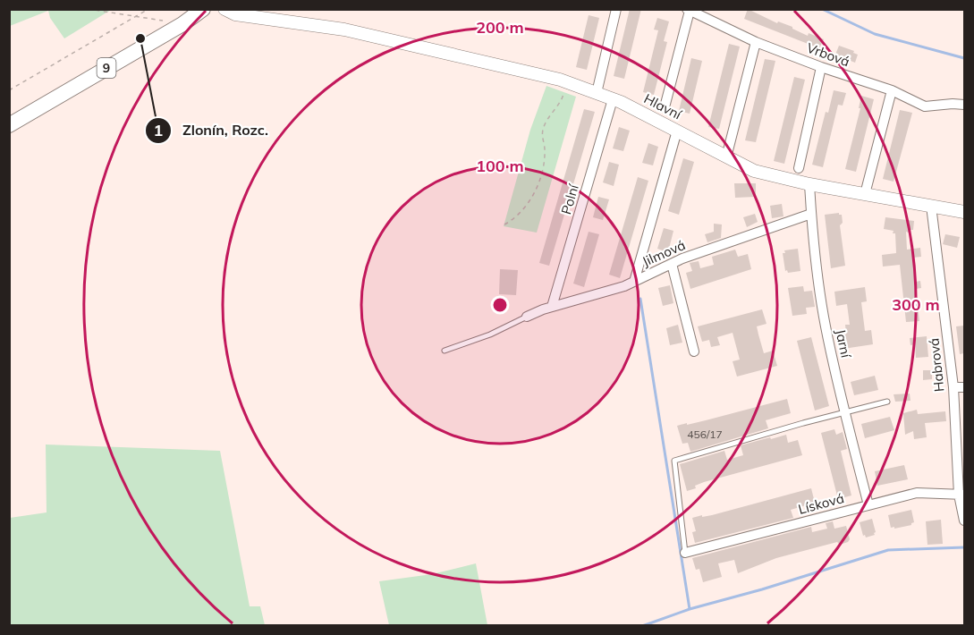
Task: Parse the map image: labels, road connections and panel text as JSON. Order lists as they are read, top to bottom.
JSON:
{
  "streets": {
    "main road": ["9"],
    "street": [
      "Vrbová",
      "Hlavní",
      "Polní",
      "Jilmová",
      "Jarní",
      "Habrová",
      "Lísková"
    ]
  },
  "crossings": [
    ["Hlavní", "Polní"],
    ["Hlavní", "Jarní"],
    ["Hlavní", "Habrová"],
    ["Polní", "Jilmová"],
    ["Jilmová", "Jarní"],
    ["Jarní", "Lísková"],
    ["Habrová", "Lísková"]
  ],
  "places": ["Zlonín, Rozc."],
  "house_numbers": ["456/17"],
  "rings": ["200 m", "100 m", "300 m"]
}
